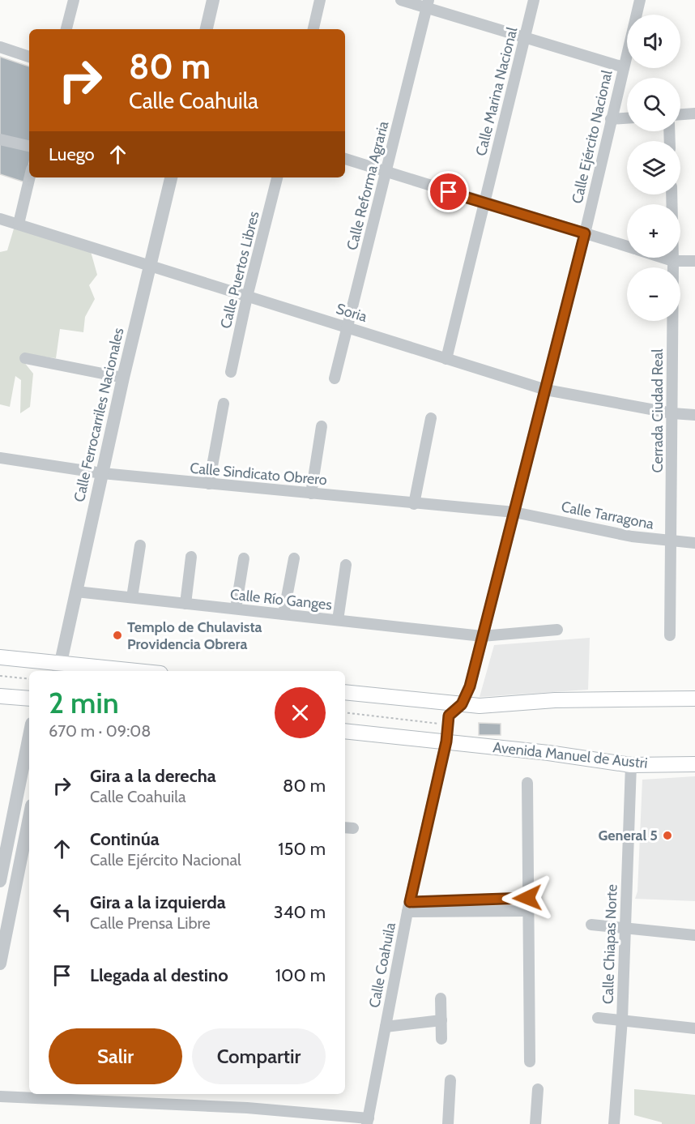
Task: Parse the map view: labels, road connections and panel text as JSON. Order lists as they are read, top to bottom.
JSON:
{
  "streets": {
    "main road": ["Avenida Manuel de Austri"],
    "street": [
      "Calle Marina Nacional",
      "Calle Ejército Nacional",
      "Calle Reforma Agraria",
      "Calle Puertos Libres",
      "Soria",
      "Cerrada Ciudad Real",
      "Calle Ferrocarriles Nacionales",
      "Calle Sindicato Obrero",
      "Calle Tarragona",
      "Calle Río Ganges",
      "Calle Chiapas Norte",
      "Calle Coahuila"
    ]
  },
  "crossings": [
    ["Calle Marina Nacional", "Soria"],
    ["Calle Ejército Nacional", "Soria"],
    ["Calle Ejército Nacional", "Calle Sindicato Obrero"],
    ["Calle Ejército Nacional", "Calle Tarragona"],
    ["Calle Ejército Nacional", "Calle Río Ganges"],
    ["Calle Reforma Agraria", "Soria"],
    ["Calle Puertos Libres", "Soria"],
    ["Soria", "Cerrada Ciudad Real"],
    ["Soria", "Calle Ferrocarriles Nacionales"],
    ["Cerrada Ciudad Real", "Calle Tarragona"],
    ["Calle Ferrocarriles Nacionales", "Calle Sindicato Obrero"],
    ["Calle Ferrocarriles Nacionales", "Calle Río Ganges"],
    ["Calle Sindicato Obrero", "Calle Tarragona"],
    ["Avenida Manuel de Austri", "Calle Chiapas Norte"],
    ["Avenida Manuel de Austri", "Calle Coahuila"]
  ],
  "places": ["Templo de Chulavista Providencia Obrera", "General 5"],
  "page": {
    "map_buttons": ["+", "−"],
    "turn": ["80 m", "Calle Coahuila"],
    "then": "Luego",
    "heading": ["2 min", "670 m · 09:08"],
    "list": [
      {
        "name": "Gira a la derecha",
        "note": "Calle Coahuila",
        "value": "80 m"
      },
      {
        "name": "Continúa",
        "note": "Calle Ejército Nacional",
        "value": "150 m"
      },
      {
        "name": "Gira a la izquierda",
        "note": "Calle Prensa Libre",
        "value": "340 m"
      },
      {
        "name": "Llegada al destino",
        "value": "100 m"
      }
    ],
    "buttons": ["Salir", "Compartir"]
  }
}
